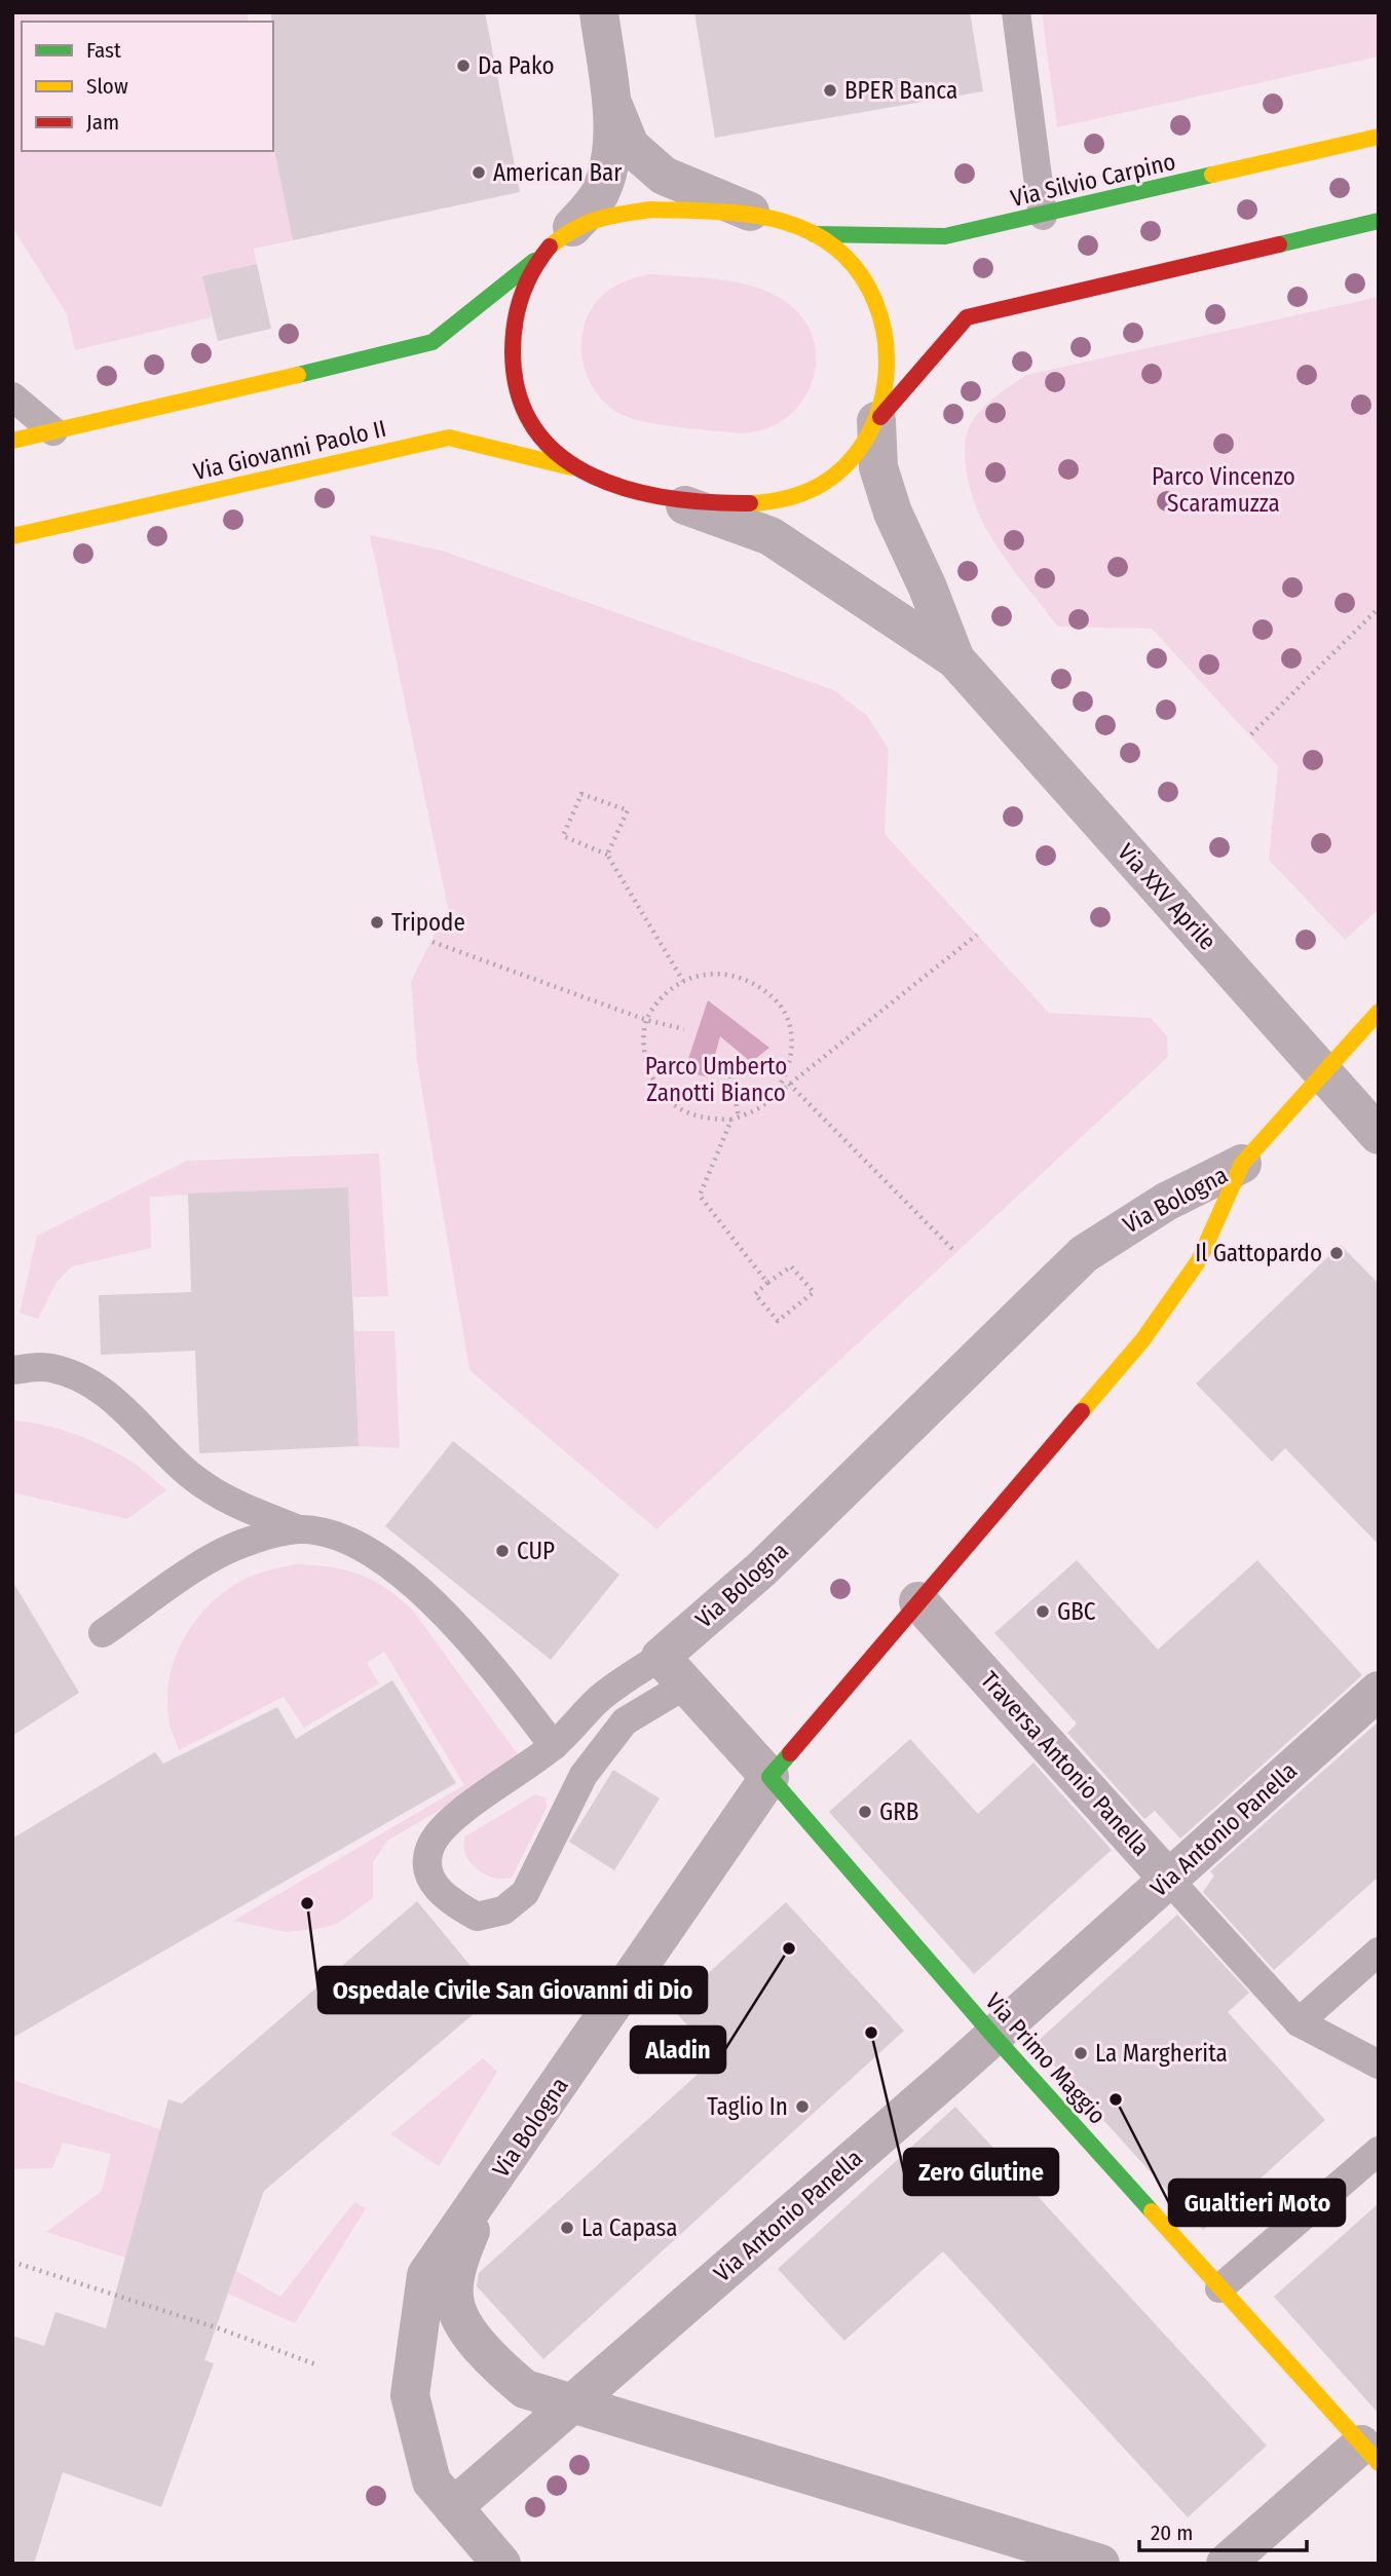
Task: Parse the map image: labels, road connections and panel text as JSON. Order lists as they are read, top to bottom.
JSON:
{
  "streets": {
    "street": [
      "Via Silvio Carpino",
      "Via Giovanni Paolo II",
      "Via XXV Aprile",
      "Via Bologna",
      "Traversa Antonio Panella",
      "Via Antonio Panella",
      "Via Primo Maggio"
    ]
  },
  "crossings": [
    ["Via Bologna", "Traversa Antonio Panella"],
    ["Via Bologna", "Via Antonio Panella"],
    ["Via Bologna", "Via Primo Maggio"],
    ["Traversa Antonio Panella", "Via Antonio Panella"],
    ["Via Antonio Panella", "Via Primo Maggio"]
  ],
  "parks": ["Parco Vincenzo Scaramuzza", "Parco Umberto Zanotti Bianco"],
  "places": [
    "Da Pako",
    "BPER Banca",
    "American Bar",
    "Tripode",
    "Il Gattopardo",
    "CUP",
    "GBC",
    "GRB",
    "Ospedale Civile San Giovanni di Dio",
    "Aladin",
    "Zero Glutine",
    "La Margherita",
    "Gualtieri Moto",
    "Taglio In",
    "La Capasa"
  ],
  "legend": ["Fast", "Slow", "Jam"],
  "scale_bar": "20 m"
}
